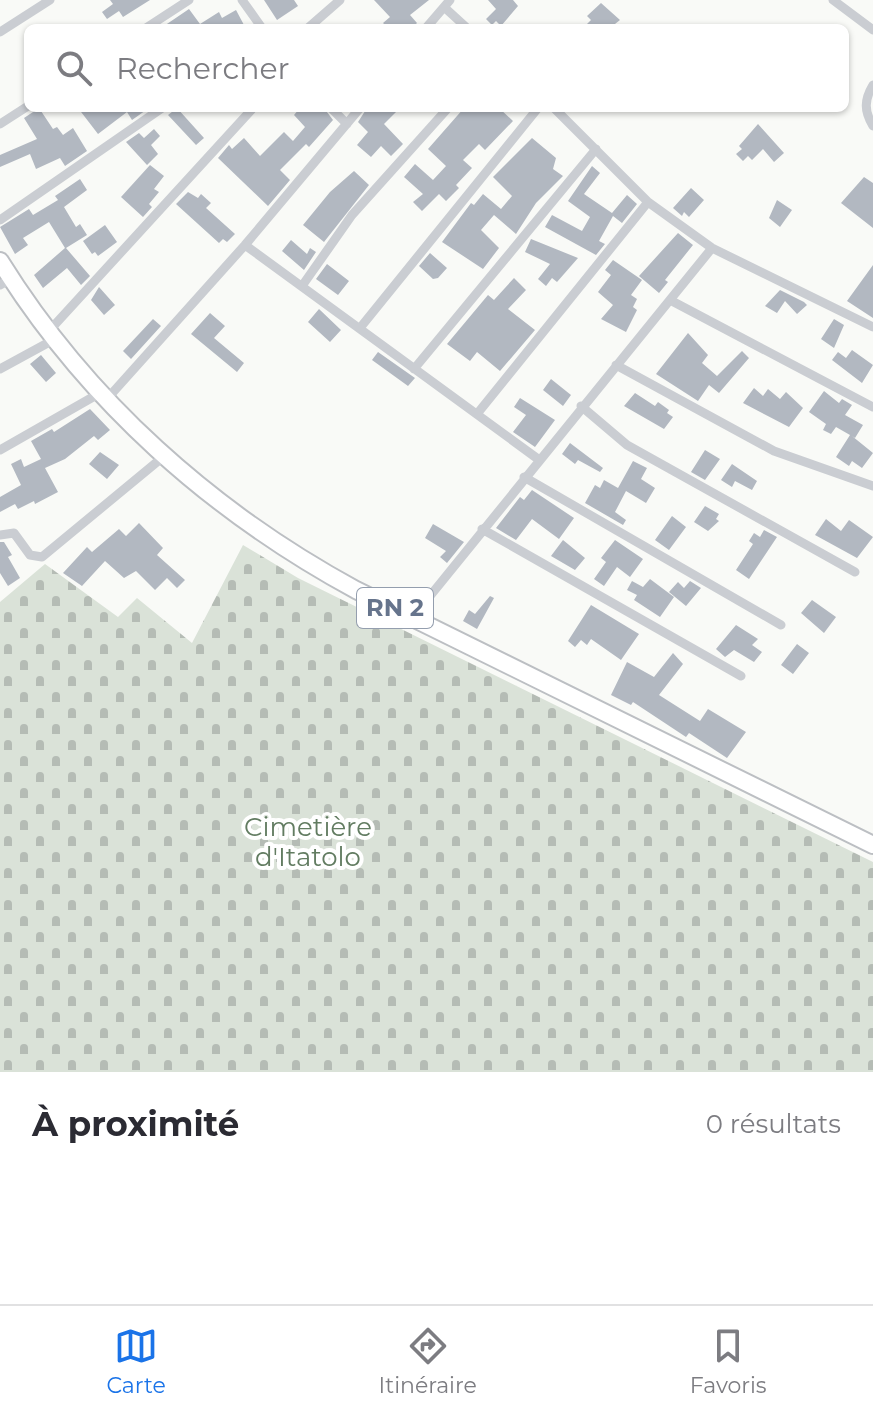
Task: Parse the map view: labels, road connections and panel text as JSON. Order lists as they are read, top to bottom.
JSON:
{
  "streets": {
    "highway": ["RN 2"]
  },
  "parks": ["Cimetière d'Itatolo"],
  "page": {
    "search": "Rechercher",
    "heading": ["À proximité", "0 résultats"],
    "nav": ["Carte", "Itinéraire", "Favoris"]
  }
}
